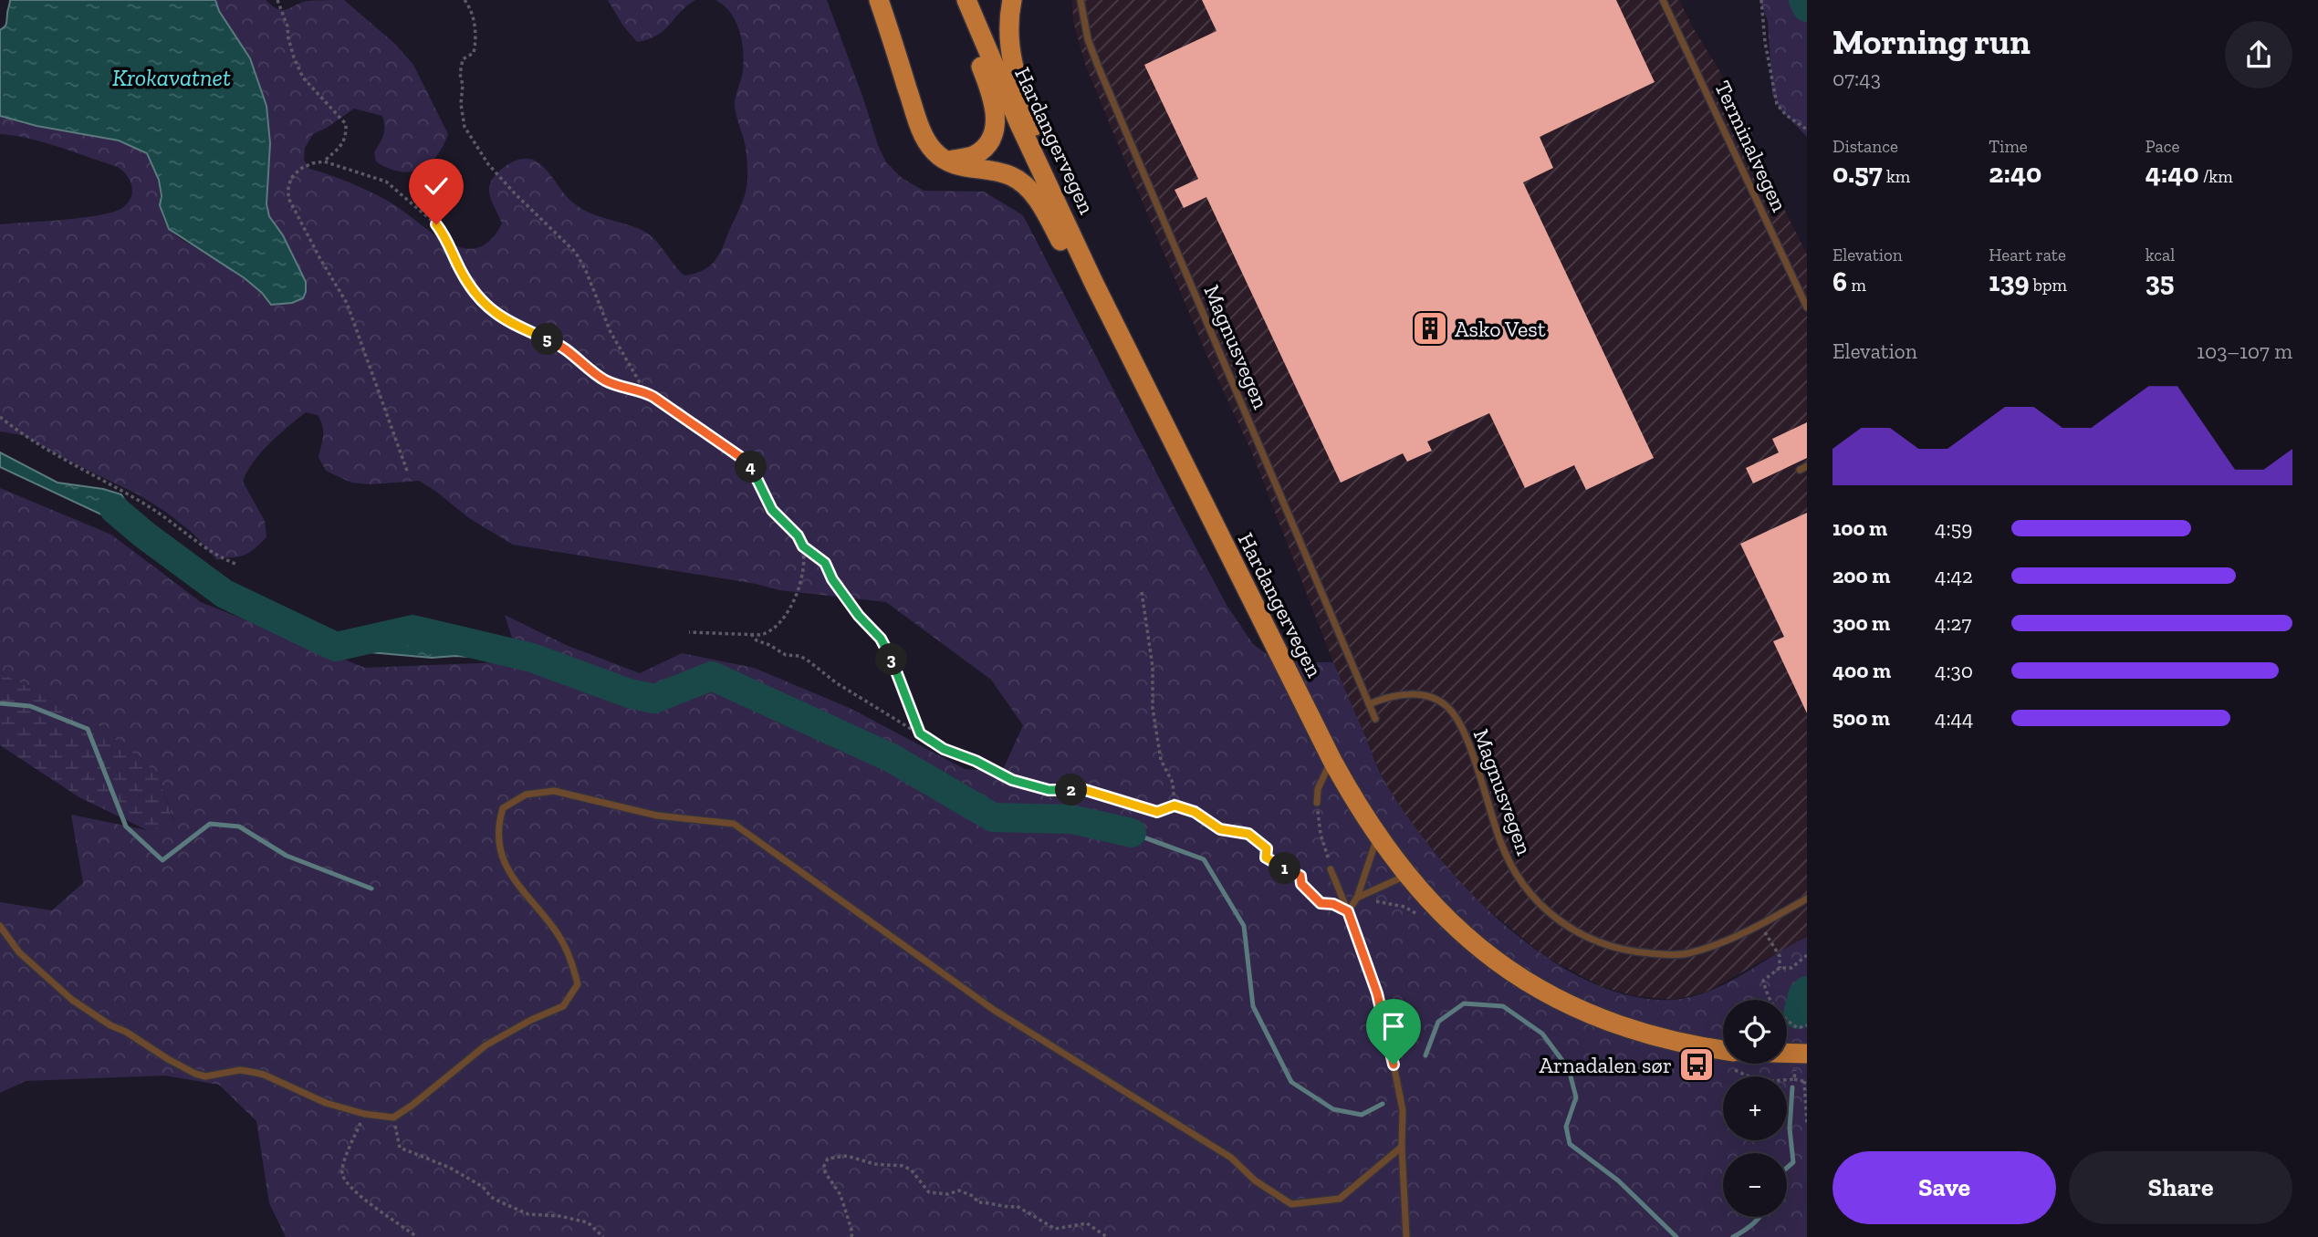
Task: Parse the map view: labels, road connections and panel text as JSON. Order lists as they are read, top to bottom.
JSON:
{
  "streets": {
    "main road": ["Hardangervegen"],
    "lane": ["Terminalvegen", "Magnusvegen"]
  },
  "water": ["Krokavatnet"],
  "places": {
    "building": ["Asko Vest"],
    "bus stop": ["Arnadalen sør"]
  },
  "page": {
    "heading": ["Morning run", "07:43"],
    "stats": [
      ["Distance", "0.57 km"],
      ["Time", "2:40"],
      ["Pace", "4:40 /km"],
      ["Elevation", "6 m"],
      ["Heart rate", "139 bpm"],
      ["kcal", "35"]
    ],
    "pins": [
      "5",
      "4",
      "3",
      "2",
      "1"
    ],
    "chart": ["Elevation", "103–107 m"],
    "list": [
      {
        "name": "100 m",
        "note": "4:59"
      },
      {
        "name": "200 m",
        "note": "4:42"
      },
      {
        "name": "300 m",
        "note": "4:27"
      },
      {
        "name": "400 m",
        "note": "4:30"
      },
      {
        "name": "500 m",
        "note": "4:44"
      }
    ],
    "map_buttons": ["+", "−"],
    "buttons": ["Save", "Share"]
  }
}
